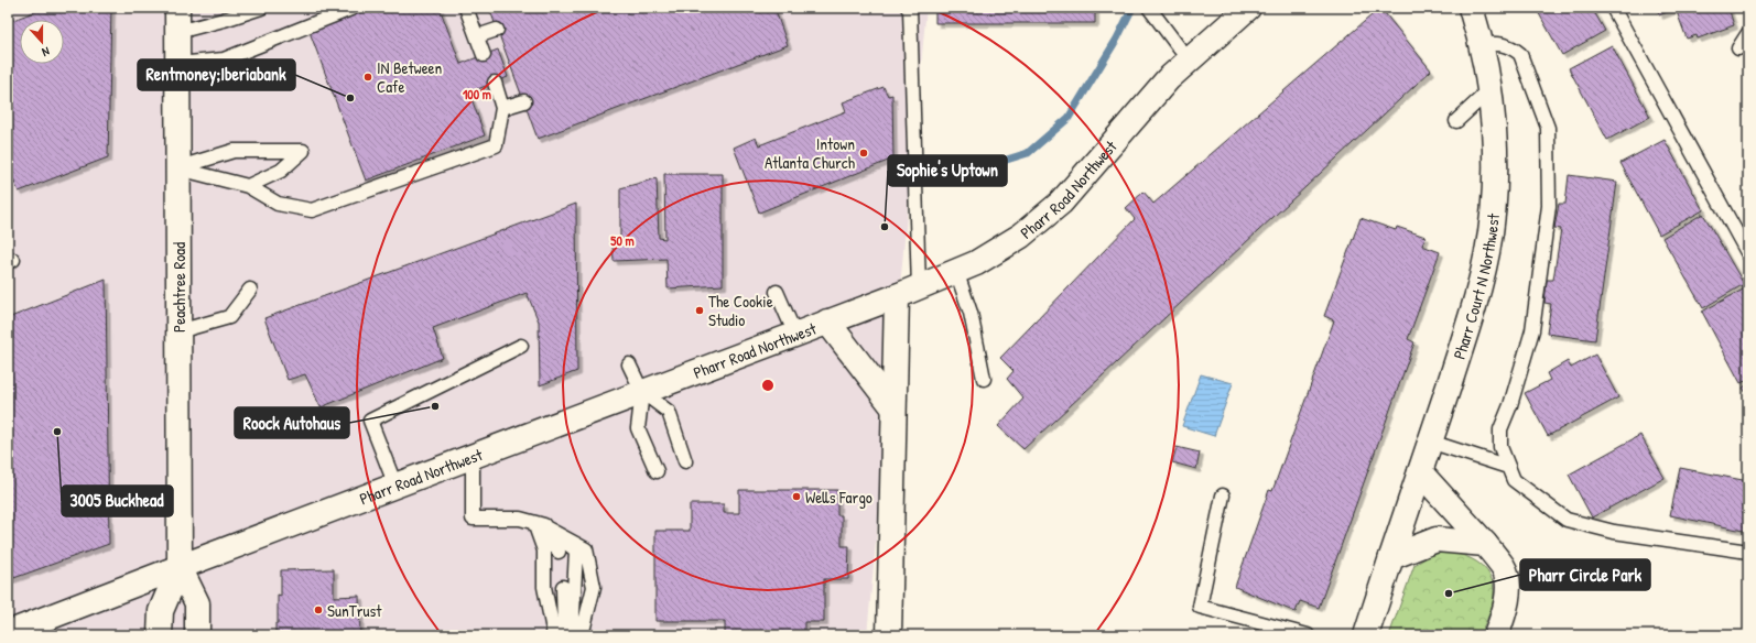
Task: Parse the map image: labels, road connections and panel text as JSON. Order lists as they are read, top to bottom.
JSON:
{
  "streets": {
    "main road": ["Pharr Road Northwest", "Pharr Court N Northwest", "Peachtree Road"]
  },
  "crossings": [
    ["Pharr Road Northwest", "Peachtree Road"]
  ],
  "places": [
    "IN Between Cafe",
    "Rentmoney;Iberiabank",
    "Intown Atlanta Church",
    "Sophie's Uptown",
    "The Cookie Studio",
    "Roock Autohaus",
    "3005 Buckhead",
    "Wells Fargo",
    "Pharr Circle Park",
    "SunTrust"
  ],
  "north": "bottom",
  "rings": ["100 m", "50 m"]
}
